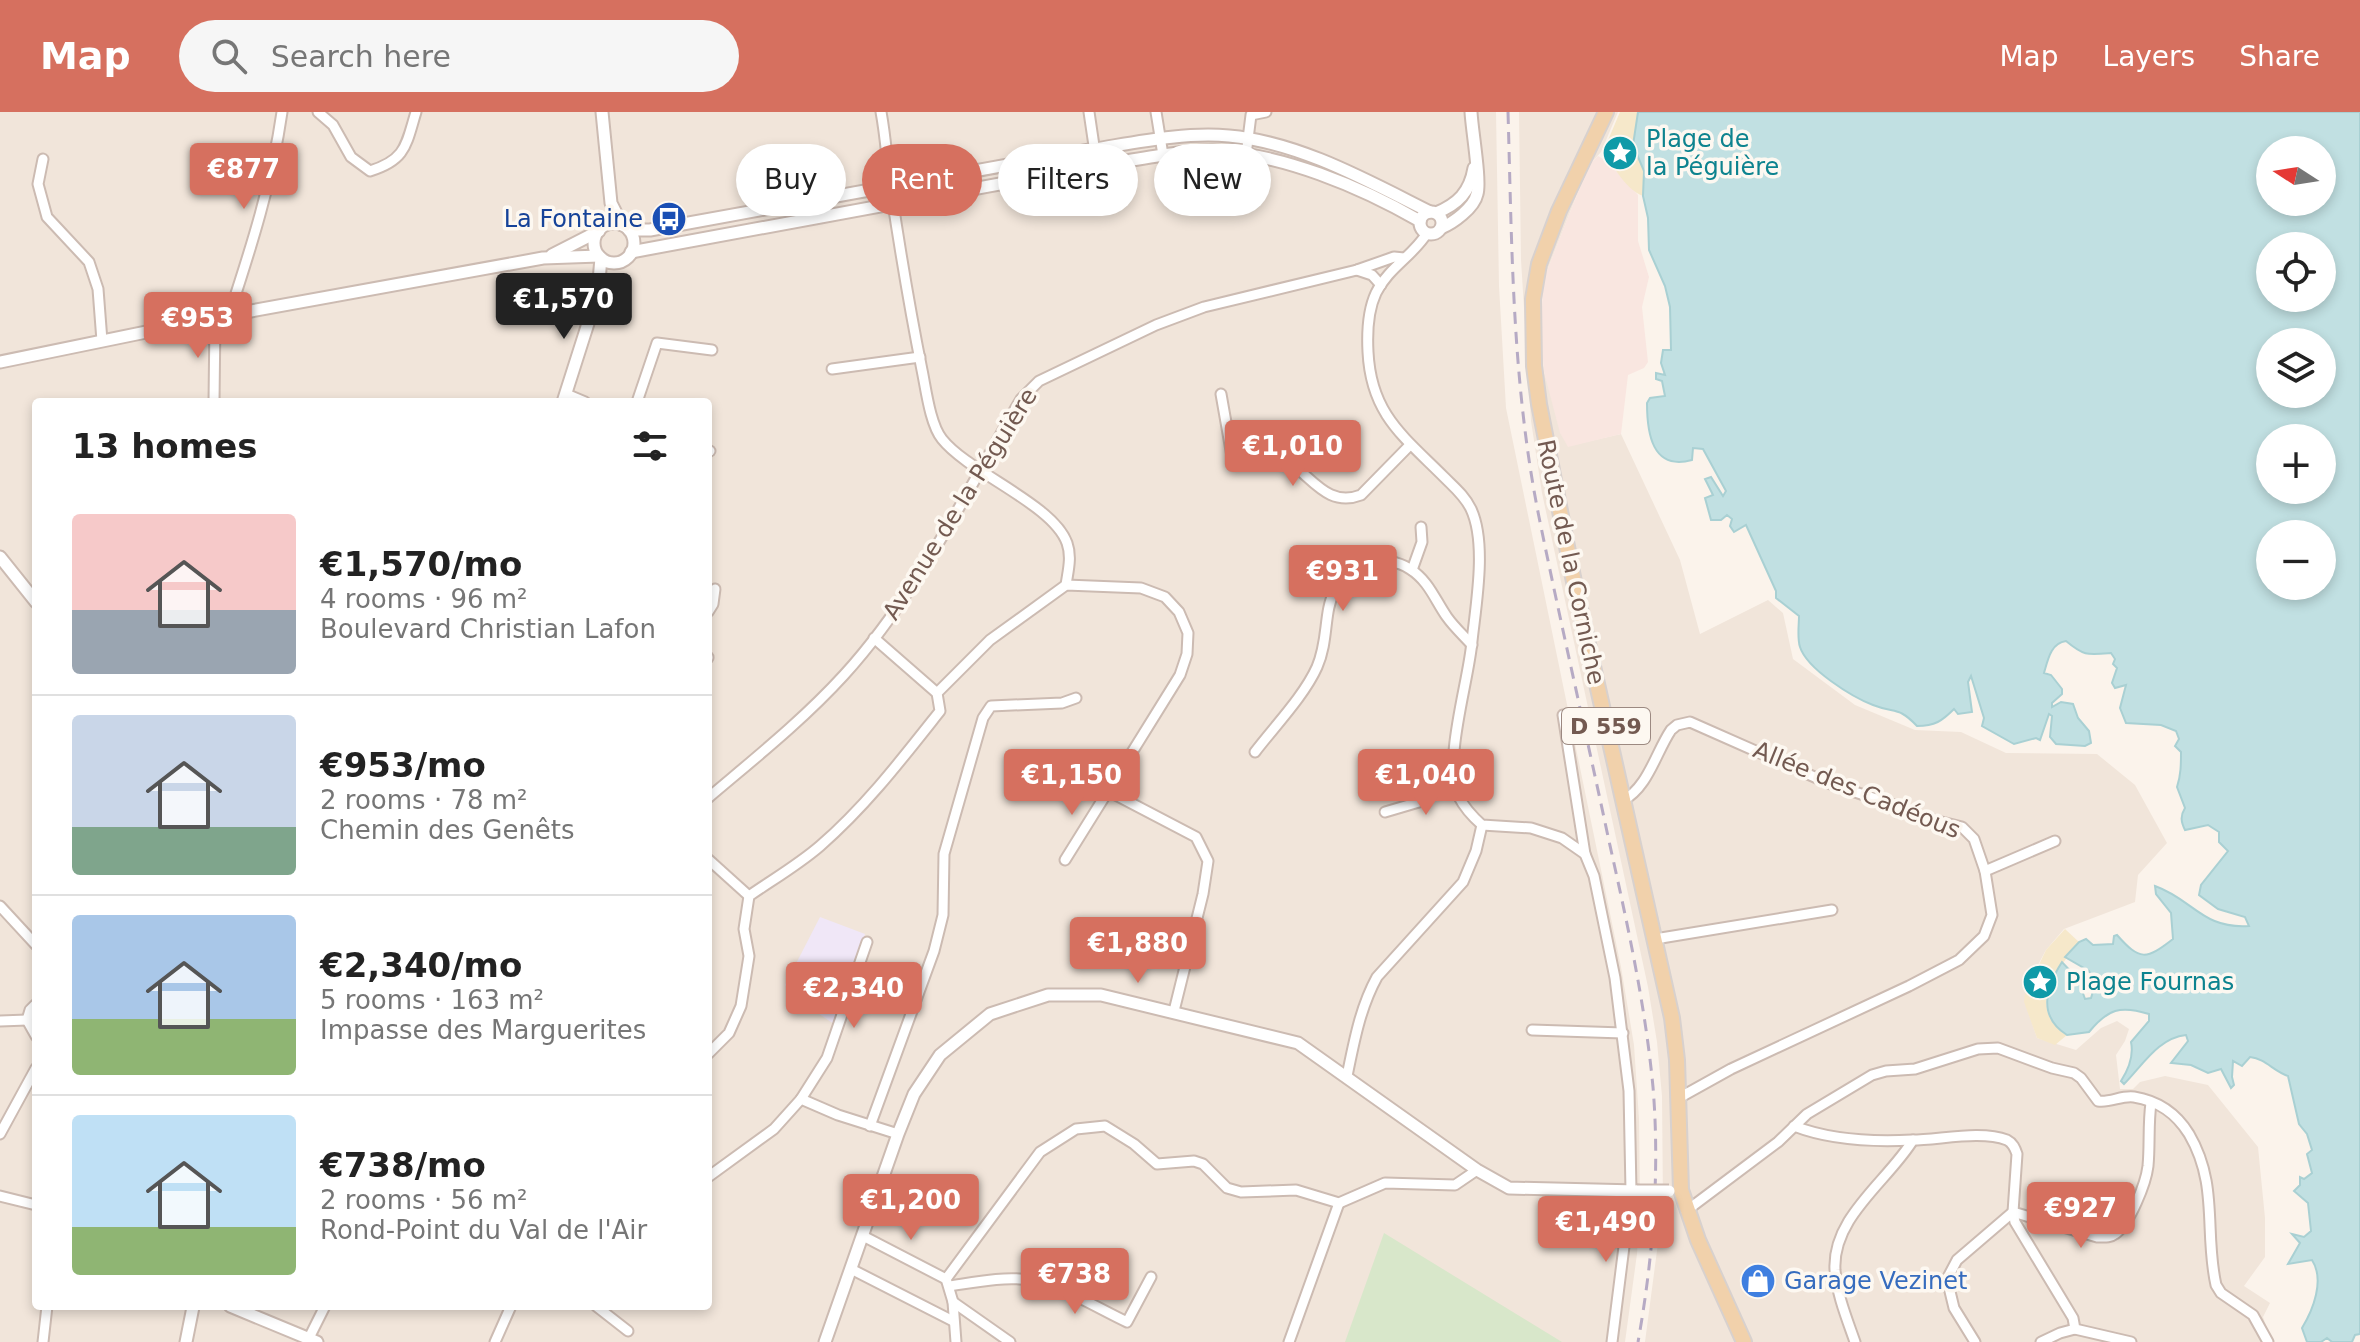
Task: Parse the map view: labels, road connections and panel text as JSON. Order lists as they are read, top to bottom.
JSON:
{
  "streets": {
    "main road": ["Route de la Corniche", "D 559"],
    "street": ["Avenue de la Péguière", "Allée des Cadéous"]
  },
  "crossings": [
    ["Route de la Corniche", "Allée des Cadéous"]
  ],
  "places": {
    "place": ["Plage de la Péguière", "Plage Fournas"],
    "bus stop": ["La Fontaine"],
    "shop": ["Garage Vezinet"]
  },
  "north": "left",
  "page": {
    "header": "Map",
    "search": "Search here",
    "nav": ["Map", "Layers", "Share"],
    "map_buttons": ["+", "−"],
    "price": [
      "€877",
      "€1,570",
      "€953",
      "€1,010",
      "€931",
      "€1,150",
      "€1,040",
      "€1,880",
      "€2,340",
      "€1,200",
      "€927",
      "€1,490",
      "€738"
    ],
    "chip": [
      "Buy",
      "Rent",
      "Filters",
      "New"
    ],
    "heading": "13 homes",
    "list": [
      {
        "name": "€1,570/mo",
        "note": "4 rooms · 96 m² · Boulevard Christian Lafon"
      },
      {
        "name": "€953/mo",
        "note": "2 rooms · 78 m² · Chemin des Genêts"
      },
      {
        "name": "€2,340/mo",
        "note": "5 rooms · 163 m² · Impasse des Marguerites"
      },
      {
        "name": "€738/mo",
        "note": "2 rooms · 56 m² · Rond-Point du Val de l'Air"
      }
    ]
  }
}
